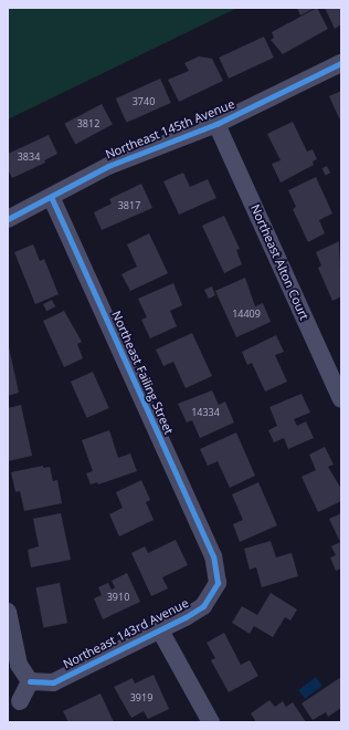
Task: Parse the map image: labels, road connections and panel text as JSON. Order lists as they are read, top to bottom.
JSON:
{
  "streets": {
    "street": [
      "Northeast 145th Avenue",
      "Northeast Alton Court",
      "Northeast Failing Street",
      "Northeast 143rd Avenue"
    ]
  },
  "crossings": [
    ["Northeast 145th Avenue", "Northeast Alton Court"],
    ["Northeast 145th Avenue", "Northeast Failing Street"],
    ["Northeast Failing Street", "Northeast 143rd Avenue"]
  ],
  "house_numbers": [
    "3740",
    "3812",
    "3834",
    "3817",
    "14409",
    "14334",
    "3910",
    "3919"
  ]
}
